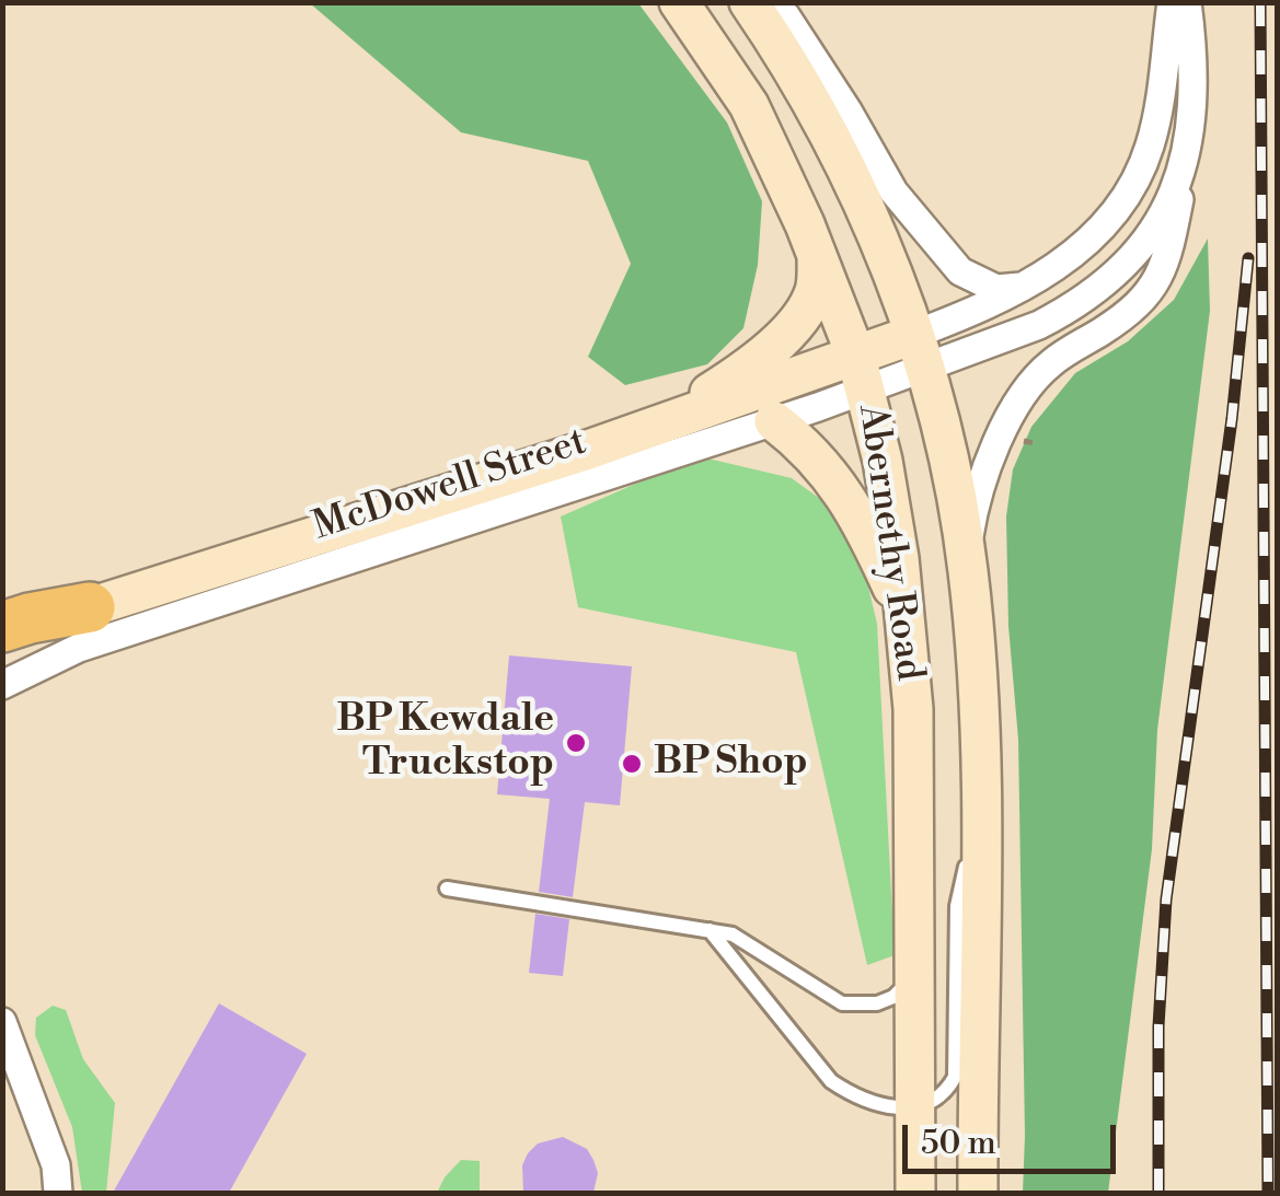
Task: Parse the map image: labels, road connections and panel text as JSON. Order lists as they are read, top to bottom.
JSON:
{
  "streets": {
    "main road": ["Abernethy Road"],
    "street": ["McDowell Street"]
  },
  "crossings": [
    ["McDowell Street", "Abernethy Road"]
  ],
  "places": ["BP Kewdale Truckstop", "BP Shop"],
  "scale_bar": "50 m"
}
